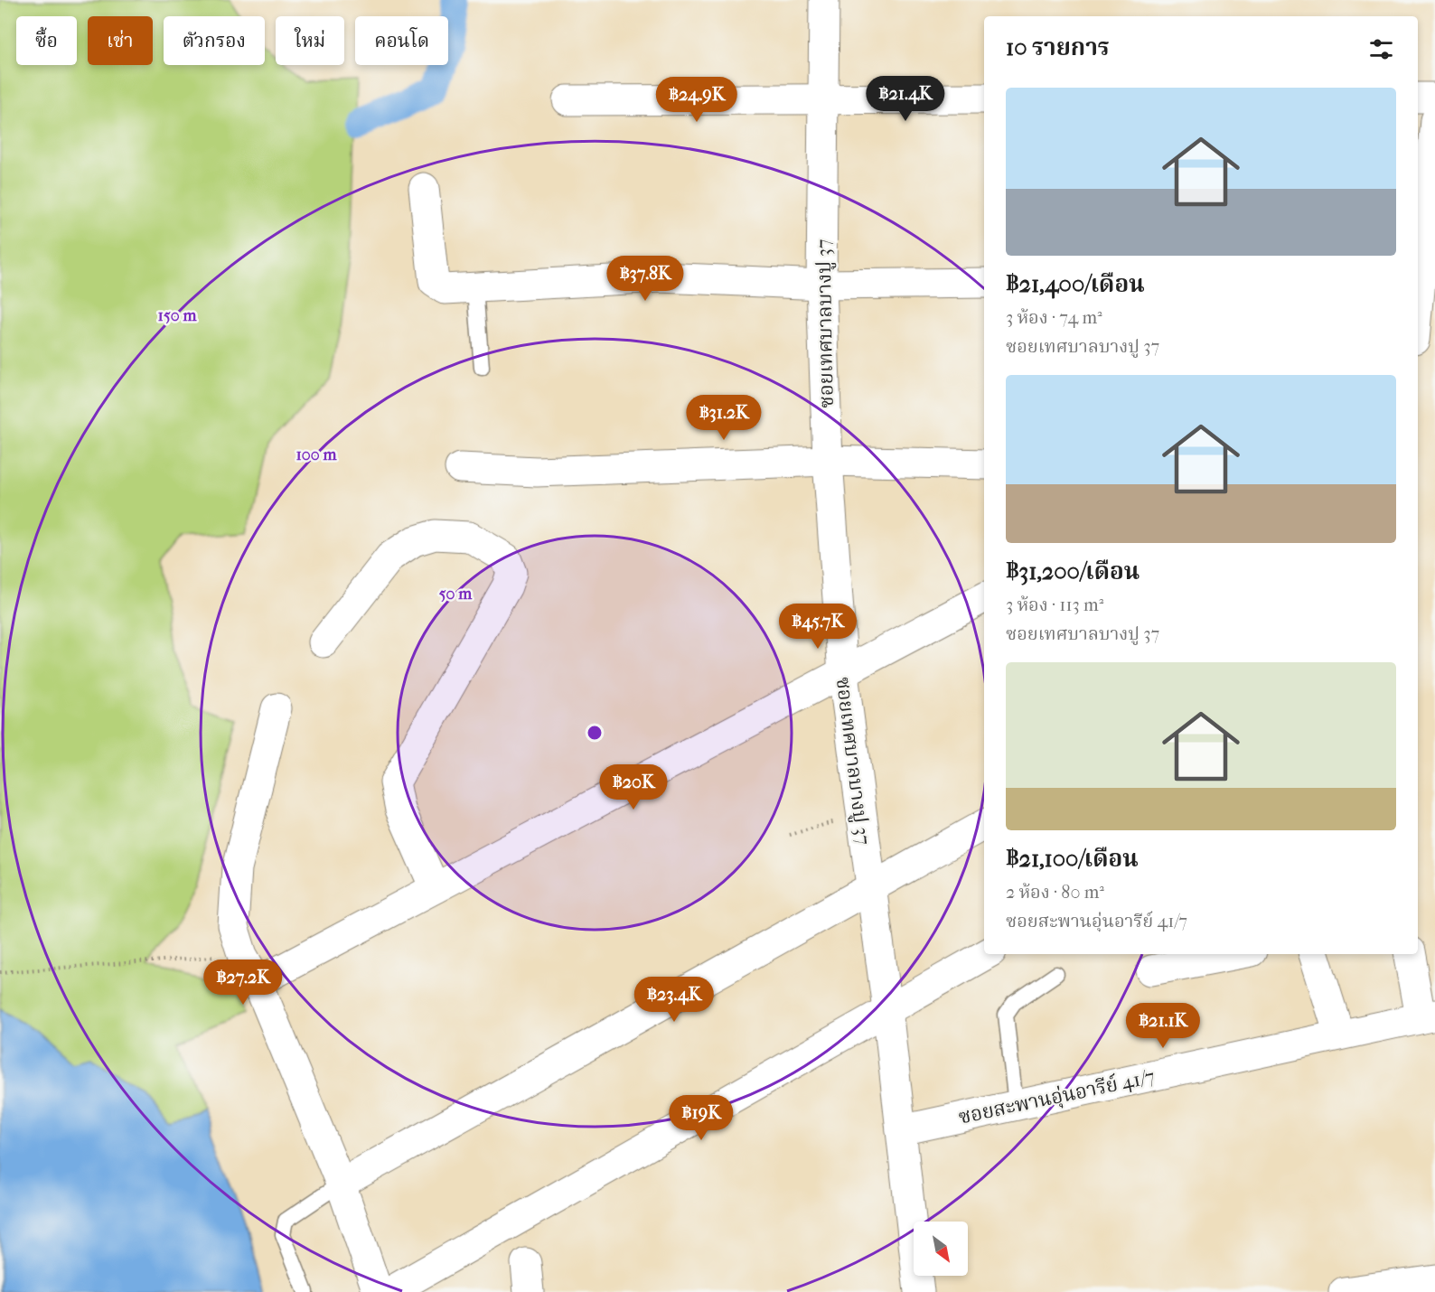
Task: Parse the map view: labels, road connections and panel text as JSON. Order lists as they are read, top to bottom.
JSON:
{
  "streets": {
    "street": ["ซอยเทศบาลบางปู 37", "ซอยสะพานอุ่นอารีย์ 41/7"]
  },
  "crossings": [
    ["ซอยเทศบาลบางปู 37", "ซอยสะพานอุ่นอารีย์ 41/7"]
  ],
  "north": "bottom right",
  "page": {
    "chip": [
      "ซื้อ",
      "เช่า",
      "ตัวกรอง",
      "ใหม่",
      "คอนโด"
    ],
    "heading": "10 รายการ",
    "price": [
      "฿21.4K",
      "฿24.9K",
      "฿37.8K",
      "฿31.2K",
      "฿45.7K",
      "฿20K",
      "฿27.2K",
      "฿23.4K",
      "฿21.1K",
      "฿19K"
    ],
    "list": [
      {
        "name": "฿21,400/เดือน",
        "note": "3 ห้อง · 74 m² · ซอยเทศบาลบางปู 37"
      },
      {
        "name": "฿31,200/เดือน",
        "note": "3 ห้อง · 113 m² · ซอยเทศบาลบางปู 37"
      },
      {
        "name": "฿21,100/เดือน",
        "note": "2 ห้อง · 80 m² · ซอยสะพานอุ่นอารีย์ 41/7"
      }
    ]
  },
  "rings": ["150 m", "100 m", "50 m"]
}
